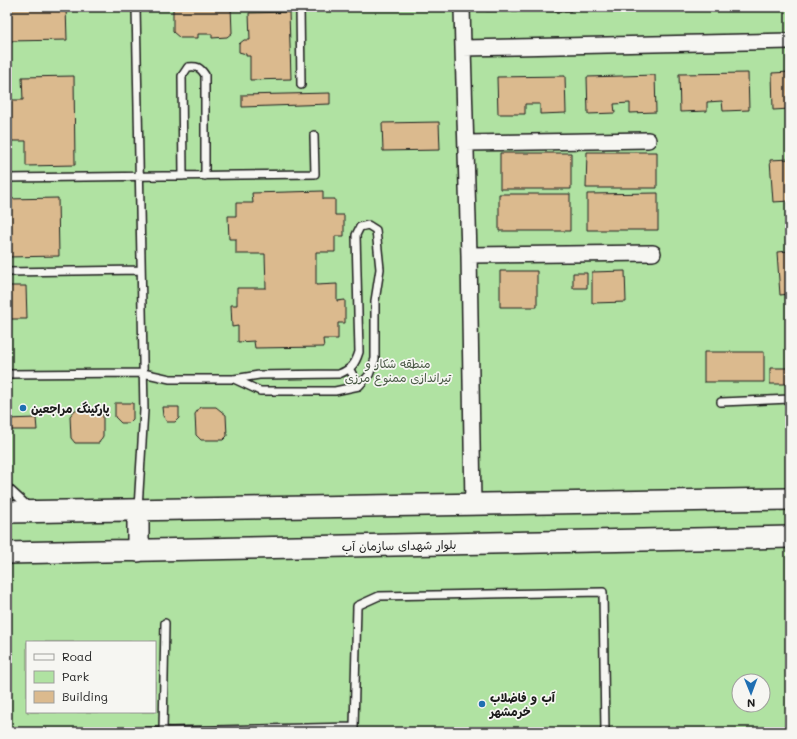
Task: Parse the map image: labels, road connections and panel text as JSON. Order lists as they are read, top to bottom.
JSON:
{
  "streets": {
    "main road": ["بلوار شهدای سازمان آب"]
  },
  "parks": ["منطقه شکار و تیراندازی ممنوع مرزی"],
  "places": ["پارکینگ مراجعین", "آب و فاضلاب خرمشهر"],
  "legend": ["Road", "Park", "Building"],
  "north": "bottom"
}
